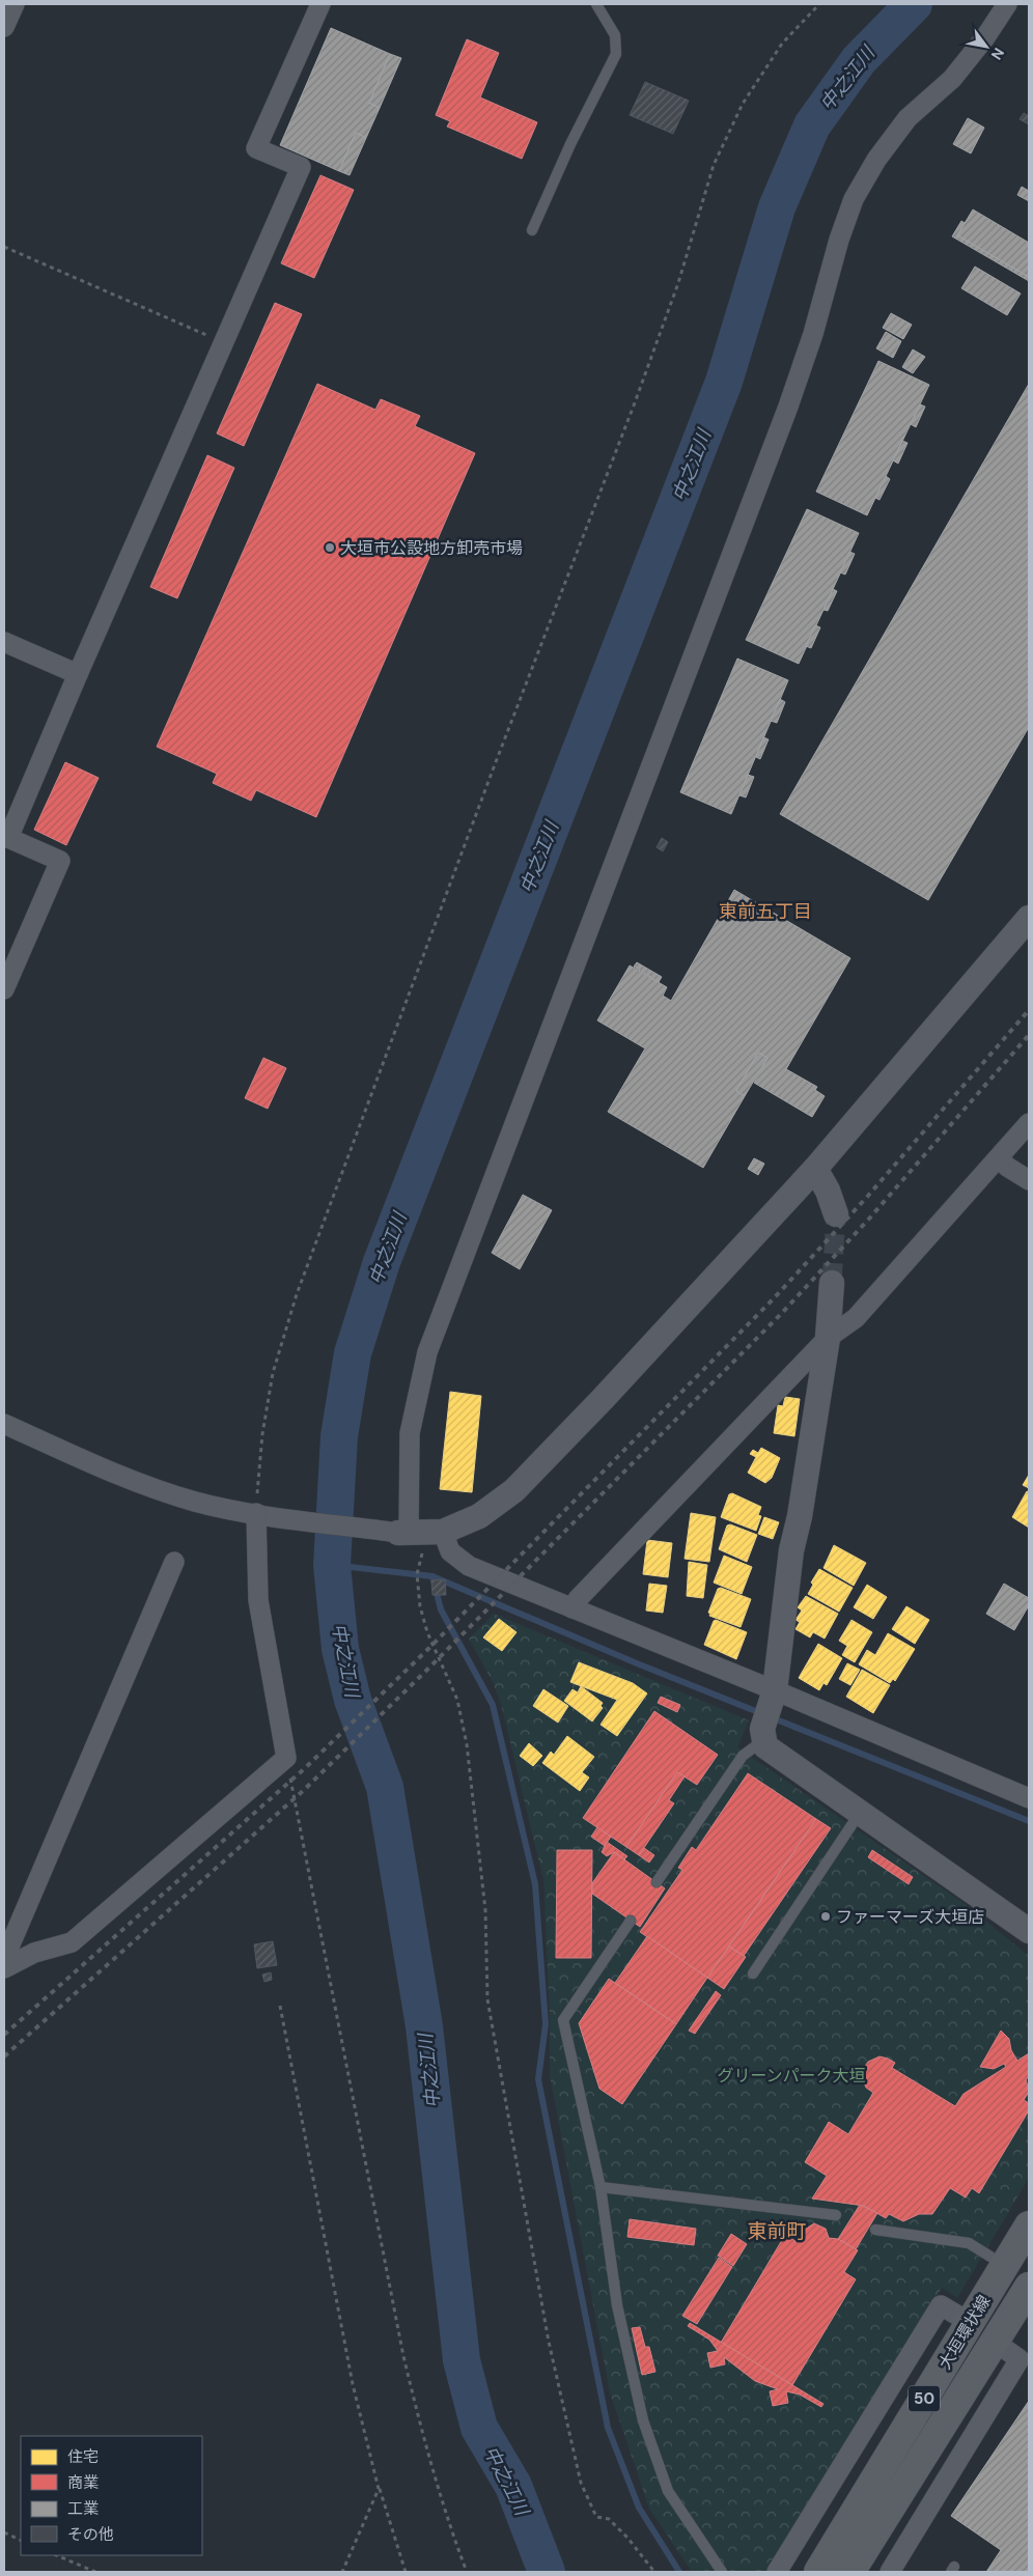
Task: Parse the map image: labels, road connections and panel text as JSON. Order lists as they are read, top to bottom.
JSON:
{
  "streets": {
    "main road": ["大垣環状線", "50"]
  },
  "districts": ["東前五丁目", "東前町"],
  "water": ["中之江川"],
  "parks": ["グリーンパーク大垣"],
  "places": ["大垣市公設地方卸売市場", "ファーマーズ大垣店"],
  "legend": [
    "住宅",
    "商業",
    "工業",
    "その他"
  ],
  "north": "bottom right"
}
